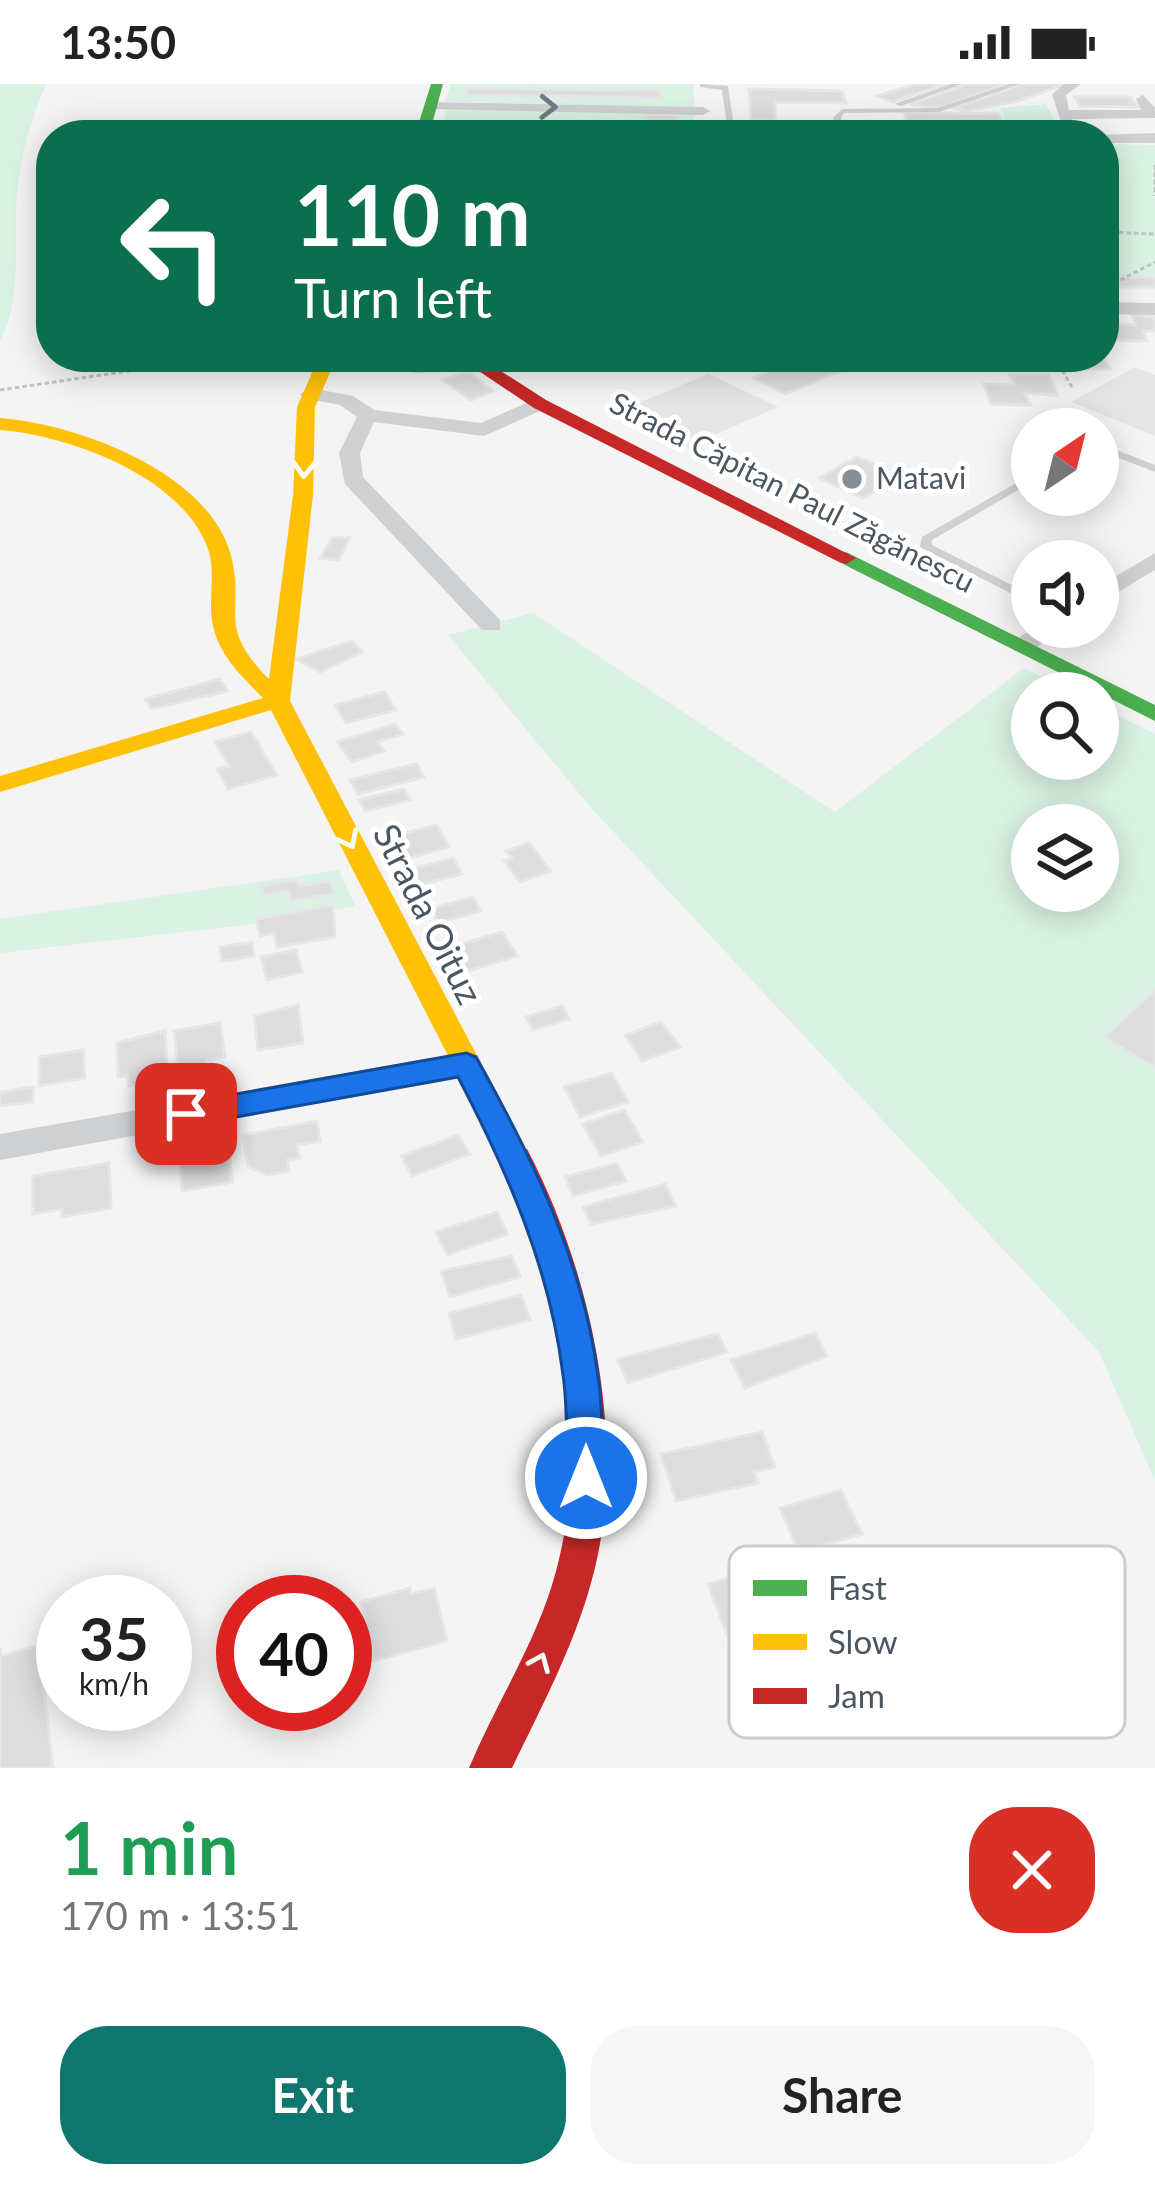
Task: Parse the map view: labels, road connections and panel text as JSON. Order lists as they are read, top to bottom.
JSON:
{
  "streets": {
    "street": ["Strada Căpitan Paul Zăgănescu", "Strada Oituz"]
  },
  "places": ["Matavi"],
  "legend": ["Fast", "Slow", "Jam"],
  "north": "top right",
  "page": {
    "status": "13:50",
    "turn": ["110 m", "Turn left"],
    "speed": "35 km/h",
    "limit": "40",
    "heading": ["1 min", "170 m · 13:51"],
    "buttons": ["Exit", "Share"]
  }
}
